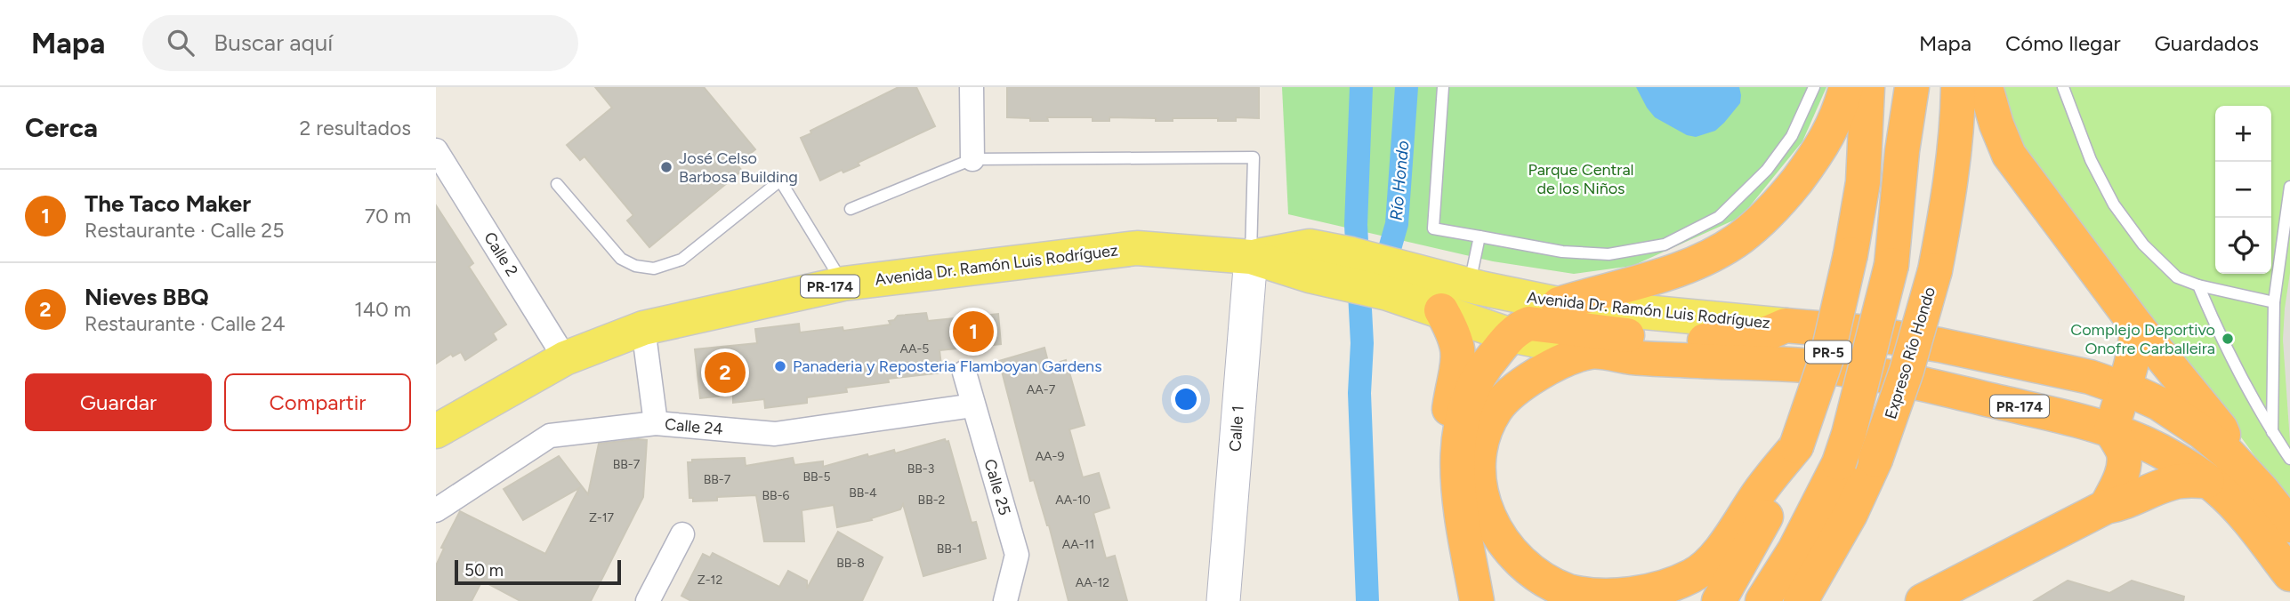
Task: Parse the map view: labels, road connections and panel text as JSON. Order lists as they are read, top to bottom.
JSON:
{
  "streets": {
    "highway": [
      "Avenida Dr. Ramón Luis Rodríguez",
      "PR-174",
      "PR-5",
      "Expreso Río Hondo"
    ],
    "street": [
      "Calle 2",
      "Calle 24",
      "Calle 1",
      "Calle 25"
    ]
  },
  "crossings": [
    ["Calle 2", "Avenida Dr. Ramón Luis Rodríguez"],
    ["Avenida Dr. Ramón Luis Rodríguez", "PR-174"],
    ["Avenida Dr. Ramón Luis Rodríguez", "Calle 1"],
    ["Calle 24", "Calle 25"]
  ],
  "water": ["Río Hondo"],
  "parks": ["Parque Central de los Niños"],
  "places": ["José Celso Barbosa Building", "Complejo Deportivo Onofre Carballeira", "Panaderia y Reposteria Flamboyan Gardens"],
  "house_numbers": [
    "AA-5",
    "AA-7",
    "AA-9",
    "BB-7",
    "BB-3",
    "BB-5",
    "BB-7",
    "BB-4",
    "BB-6",
    "BB-2",
    "AA-10",
    "Z-17",
    "AA-11",
    "BB-1",
    "BB-8",
    "Z-12",
    "AA-12"
  ],
  "scale_bar": "50 m",
  "page": {
    "header": "Mapa",
    "search": "Buscar aquí",
    "nav": ["Mapa", "Cómo llegar", "Guardados"],
    "heading": ["Cerca", "2 resultados"],
    "map_buttons": ["+", "−"],
    "list": [
      {
        "mark": "1",
        "name": "The Taco Maker",
        "note": "Restaurante · Calle 25",
        "value": "70 m"
      },
      {
        "mark": "2",
        "name": "Nieves BBQ",
        "note": "Restaurante · Calle 24",
        "value": "140 m"
      }
    ],
    "pins": ["1", "2"],
    "buttons": ["Guardar", "Compartir"],
    "scale": "50 m"
  }
}
